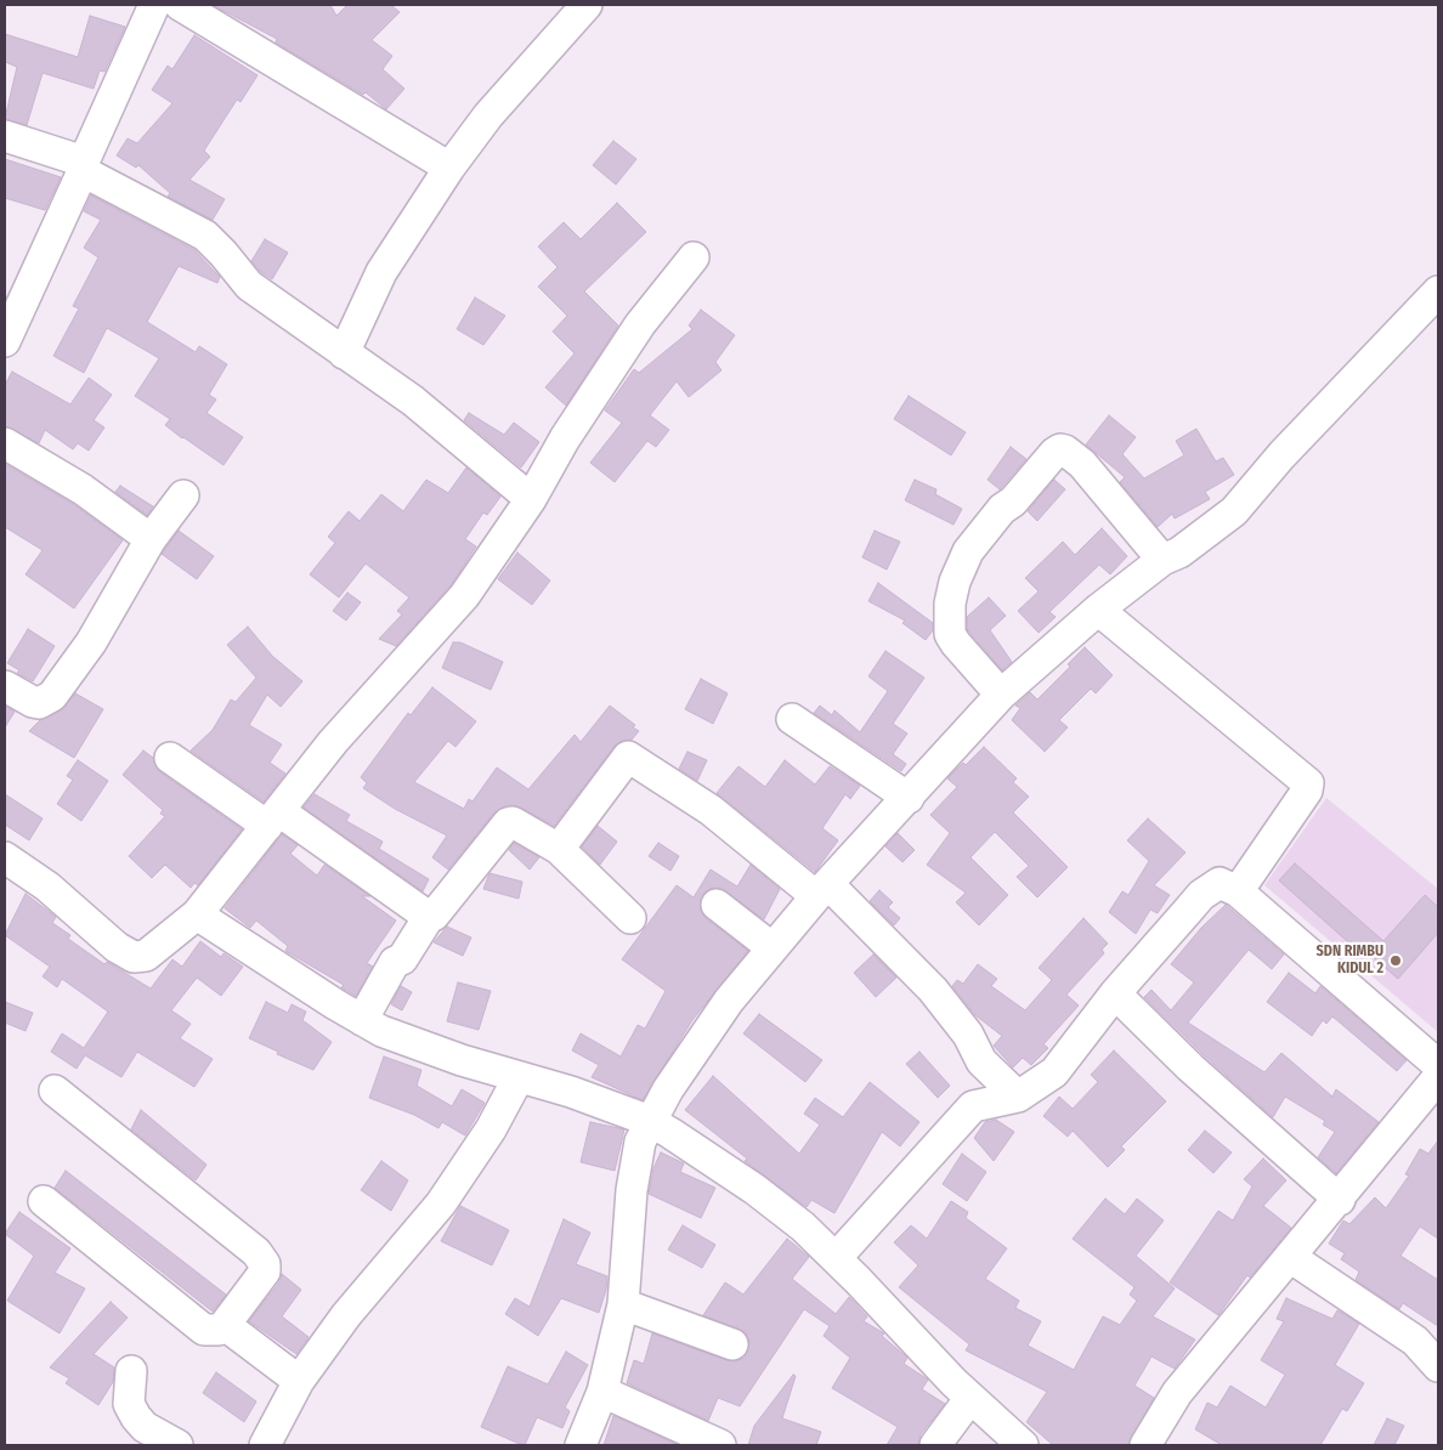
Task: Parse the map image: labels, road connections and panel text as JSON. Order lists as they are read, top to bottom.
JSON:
{
  "places": ["SDN RIMBU KIDUL 2"]
}
